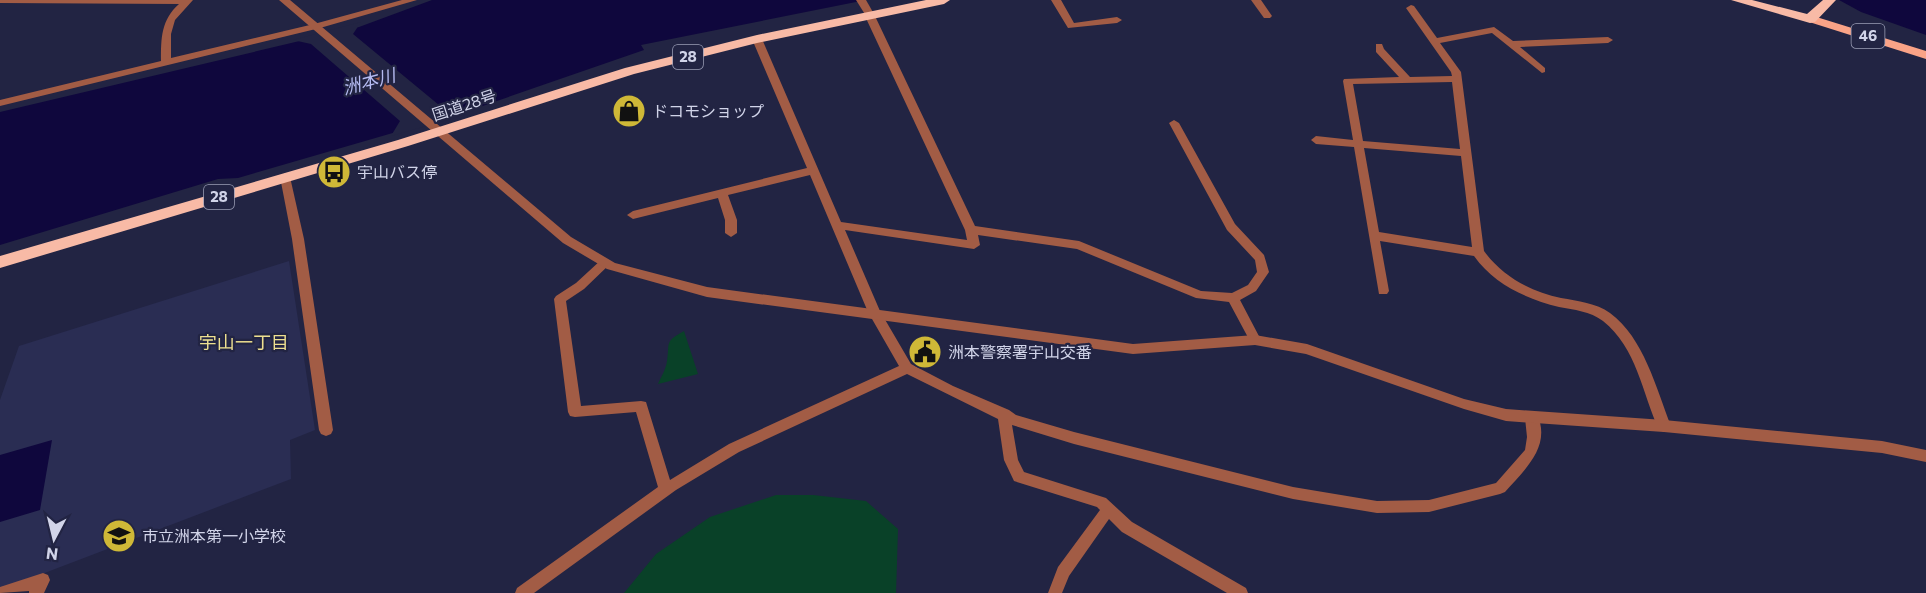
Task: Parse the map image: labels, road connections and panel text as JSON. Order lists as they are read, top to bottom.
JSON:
{
  "streets": {
    "highway": ["28", "国道28号"],
    "main road": ["46"]
  },
  "districts": ["宇山一丁目"],
  "water": ["洲本川"],
  "places": {
    "shop": ["ドコモショップ"],
    "bus stop": ["宇山バス停"],
    "public building": ["洲本警察署宇山交番"],
    "school or university": ["市立洲本第一小学校"]
  },
  "north": "bottom"
}
